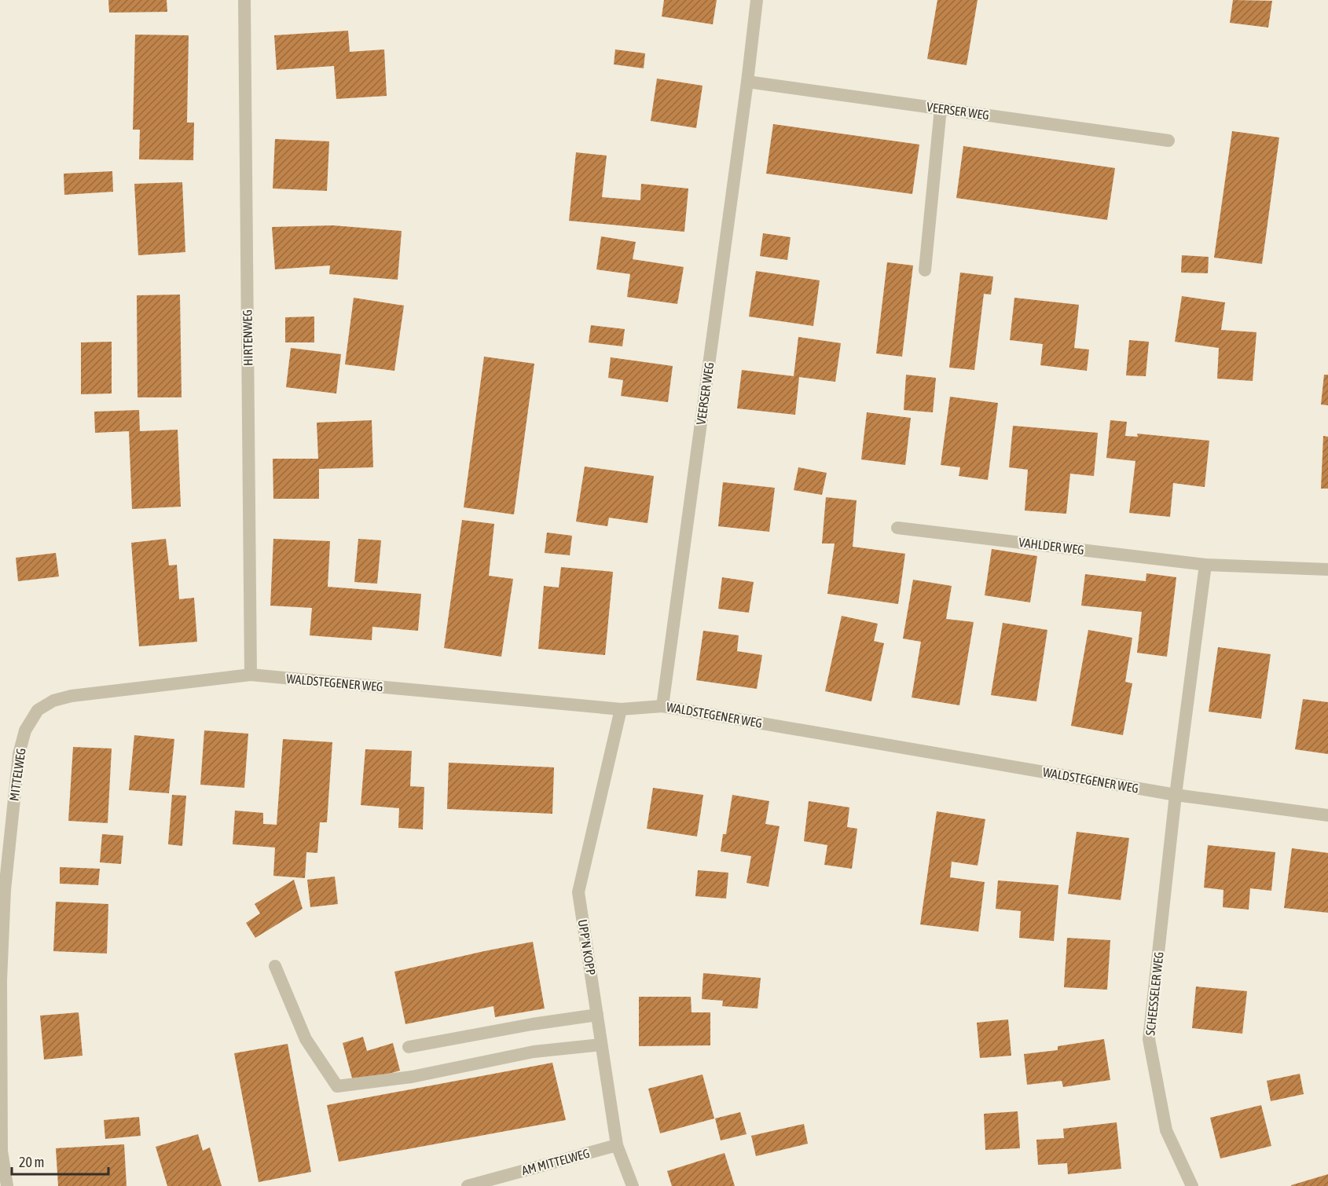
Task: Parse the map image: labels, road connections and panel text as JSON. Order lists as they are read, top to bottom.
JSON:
{
  "streets": {
    "street": [
      "VEERSER WEG",
      "HIRTENWEG",
      "VAHLDER WEG",
      "WALDSTEGENER WEG",
      "MITTELWEG",
      "UPP'N KOPP",
      "SCHEESSELER WEG",
      "AM MITTELWEG"
    ]
  },
  "crossings": [
    ["VEERSER WEG", "WALDSTEGENER WEG"],
    ["HIRTENWEG", "WALDSTEGENER WEG"],
    ["WALDSTEGENER WEG", "MITTELWEG"],
    ["WALDSTEGENER WEG", "UPP'N KOPP"],
    ["WALDSTEGENER WEG", "SCHEESSELER WEG"],
    ["UPP'N KOPP", "AM MITTELWEG"]
  ],
  "scale_bar": "20 m"
}
